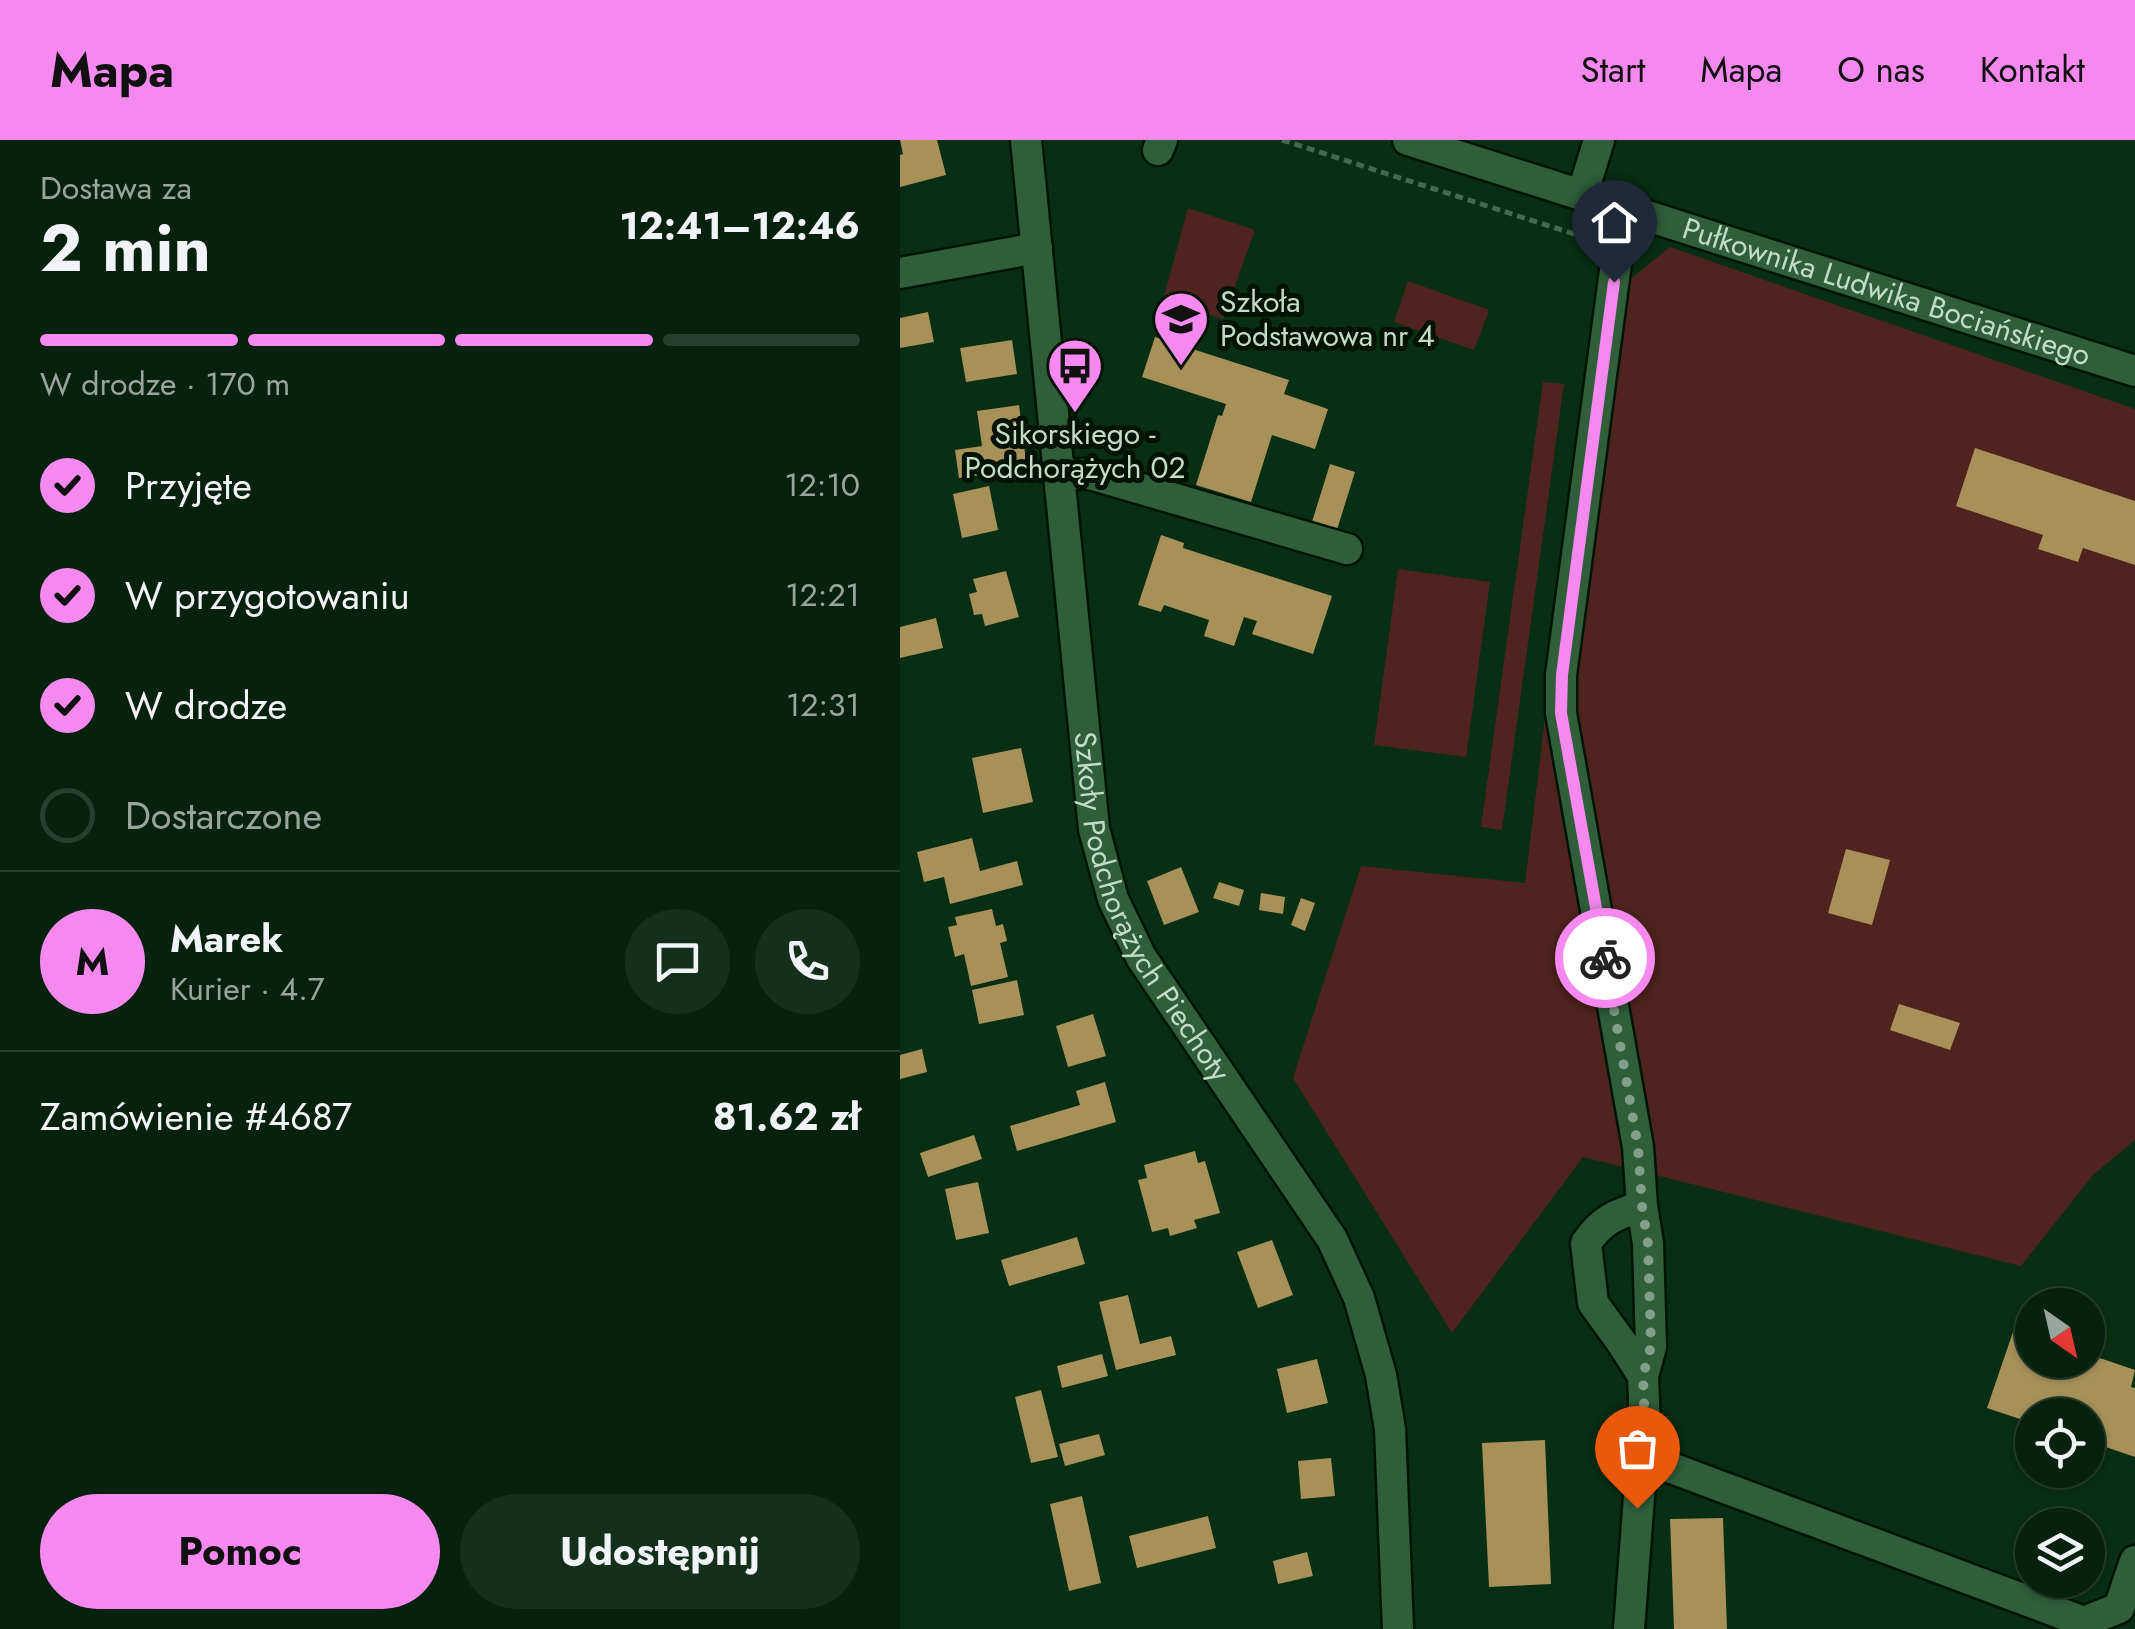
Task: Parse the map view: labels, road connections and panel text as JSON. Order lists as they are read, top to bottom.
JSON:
{
  "streets": {
    "street": ["Pułkownika Ludwika Bociańskiego", "Szkoły Podchorążych Piechoty"]
  },
  "places": {
    "school or university": ["Szkoła Podstawowa nr 4"],
    "bus stop": ["Sikorskiego - Podchorążych 02"]
  },
  "north": "bottom right",
  "page": {
    "header": "Mapa",
    "nav": [
      "Start",
      "Mapa",
      "O nas",
      "Kontakt"
    ],
    "heading": ["2 min", "Dostawa za", "12:41–12:46"],
    "panel": [
      "Marek",
      "Kurier · 4.7",
      "Zamówienie #4687",
      "81.62 zł"
    ],
    "bar": "W drodze · 170 m",
    "list": [
      ["Przyjęte", "12:10"],
      ["W przygotowaniu", "12:21"],
      ["W drodze", "12:31"],
      "Dostarczone"
    ],
    "round": "M",
    "buttons": ["Pomoc", "Udostępnij"]
  }
}
